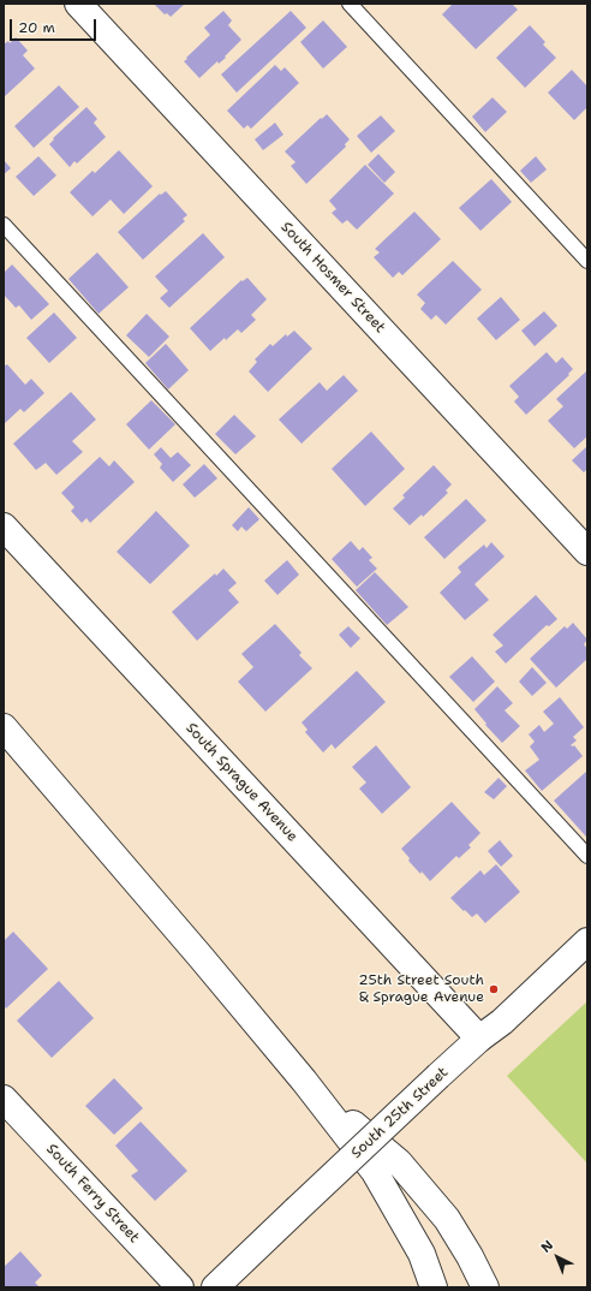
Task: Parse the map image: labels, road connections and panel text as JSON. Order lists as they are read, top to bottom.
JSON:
{
  "streets": {
    "main road": [
      "South Hosmer Street",
      "South Sprague Avenue",
      "South 25th Street",
      "South Ferry Street"
    ]
  },
  "crossings": [
    ["South Sprague Avenue", "South 25th Street"]
  ],
  "places": ["25th Street South & Sprague Avenue"],
  "scale_bar": "20 m",
  "north": "top left"
}
